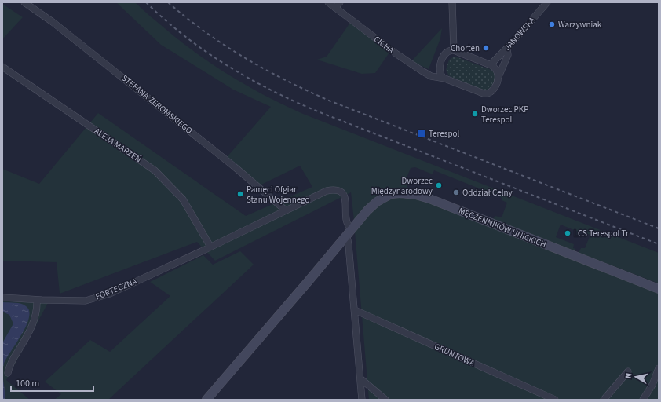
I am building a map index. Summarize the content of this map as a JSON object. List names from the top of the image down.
{
  "streets": {
    "main road": ["MĘCZENNIKÓW UNICKICH"],
    "street": [
      "JANOWSKA",
      "CICHA",
      "STEFANA ŻEROMSKIEGO",
      "ALEJA MARZEŃ",
      "FORTECZNA",
      "GRUNTOWA"
    ]
  },
  "crossings": [
    ["JANOWSKA", "CICHA"],
    ["STEFANA ŻEROMSKIEGO", "FORTECZNA"],
    ["ALEJA MARZEŃ", "FORTECZNA"],
    ["MĘCZENNIKÓW UNICKICH", "FORTECZNA"]
  ],
  "places": {
    "other": [
      "Warzywniak",
      "Chorten",
      "Dworzec PKP Terespol",
      "Dworzec Międzynarodowy",
      "Oddział Celny",
      "Pamęci Ofgiar Stanu Wojennego",
      "LCS Terespol Tr"
    ],
    "transit": ["Terespol"]
  },
  "scale_bar": "100 m",
  "north": "left"
}
